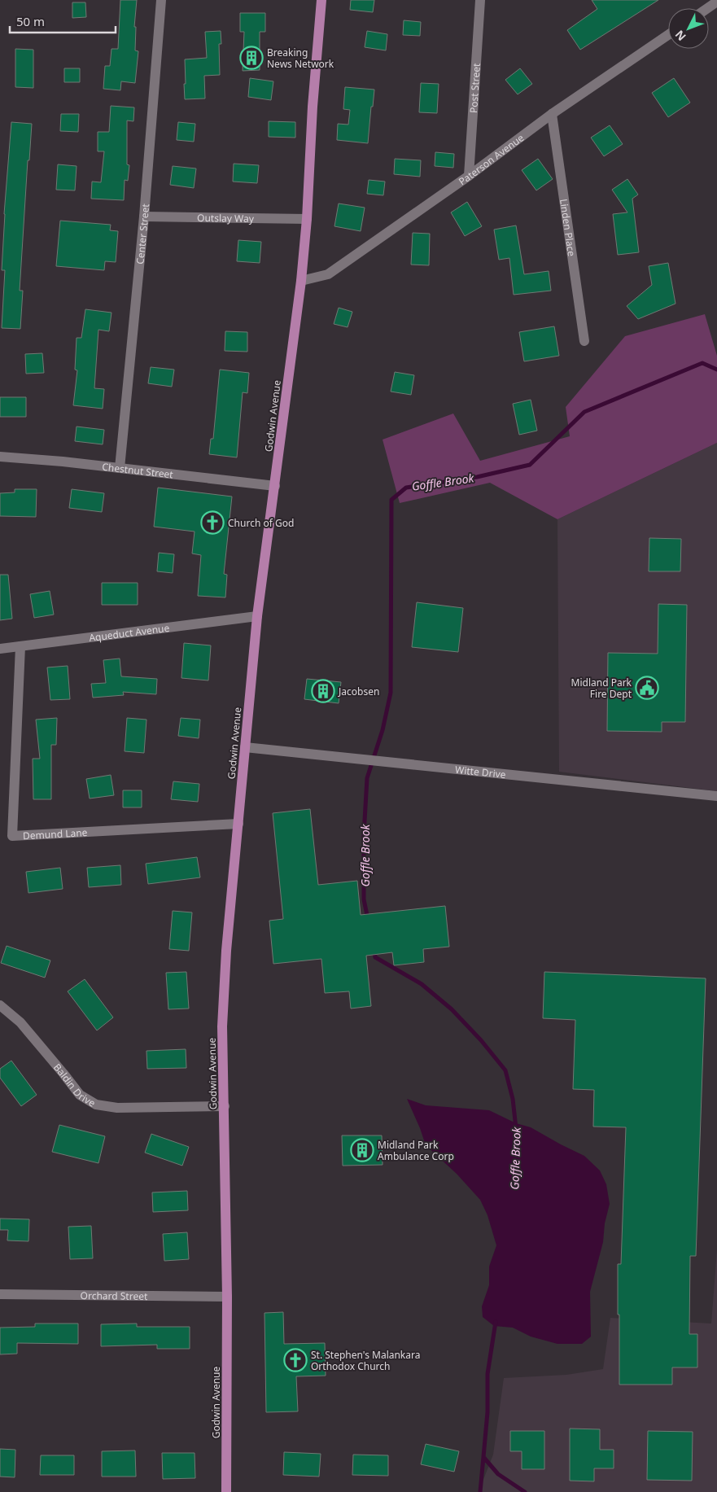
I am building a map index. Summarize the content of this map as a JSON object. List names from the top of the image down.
{
  "streets": {
    "main road": ["Godwin Avenue"],
    "street": [
      "Post Street",
      "Paterson Avenue",
      "Outslay Way",
      "Linden Place",
      "Center Street",
      "Chestnut Street",
      "Aqueduct Avenue",
      "Witte Drive",
      "Demund Lane",
      "Baldin Drive",
      "Orchard Street"
    ]
  },
  "crossings": [
    ["Post Street", "Paterson Avenue"],
    ["Paterson Avenue", "Linden Place"],
    ["Paterson Avenue", "Godwin Avenue"],
    ["Outslay Way", "Center Street"],
    ["Outslay Way", "Godwin Avenue"],
    ["Center Street", "Chestnut Street"],
    ["Godwin Avenue", "Chestnut Street"],
    ["Godwin Avenue", "Aqueduct Avenue"],
    ["Godwin Avenue", "Witte Drive"],
    ["Godwin Avenue", "Demund Lane"],
    ["Godwin Avenue", "Baldin Drive"],
    ["Godwin Avenue", "Orchard Street"],
    ["Aqueduct Avenue", "Demund Lane"]
  ],
  "water": ["Goffle Brook"],
  "places": {
    "building": ["Breaking News Network", "Jacobsen", "Midland Park Ambulance Corp"],
    "church": ["Church of God", "St. Stephen's Malankara Orthodox Church"],
    "public building": ["Midland Park Fire Dept"]
  },
  "scale_bar": "50 m",
  "north": "bottom left"
}
